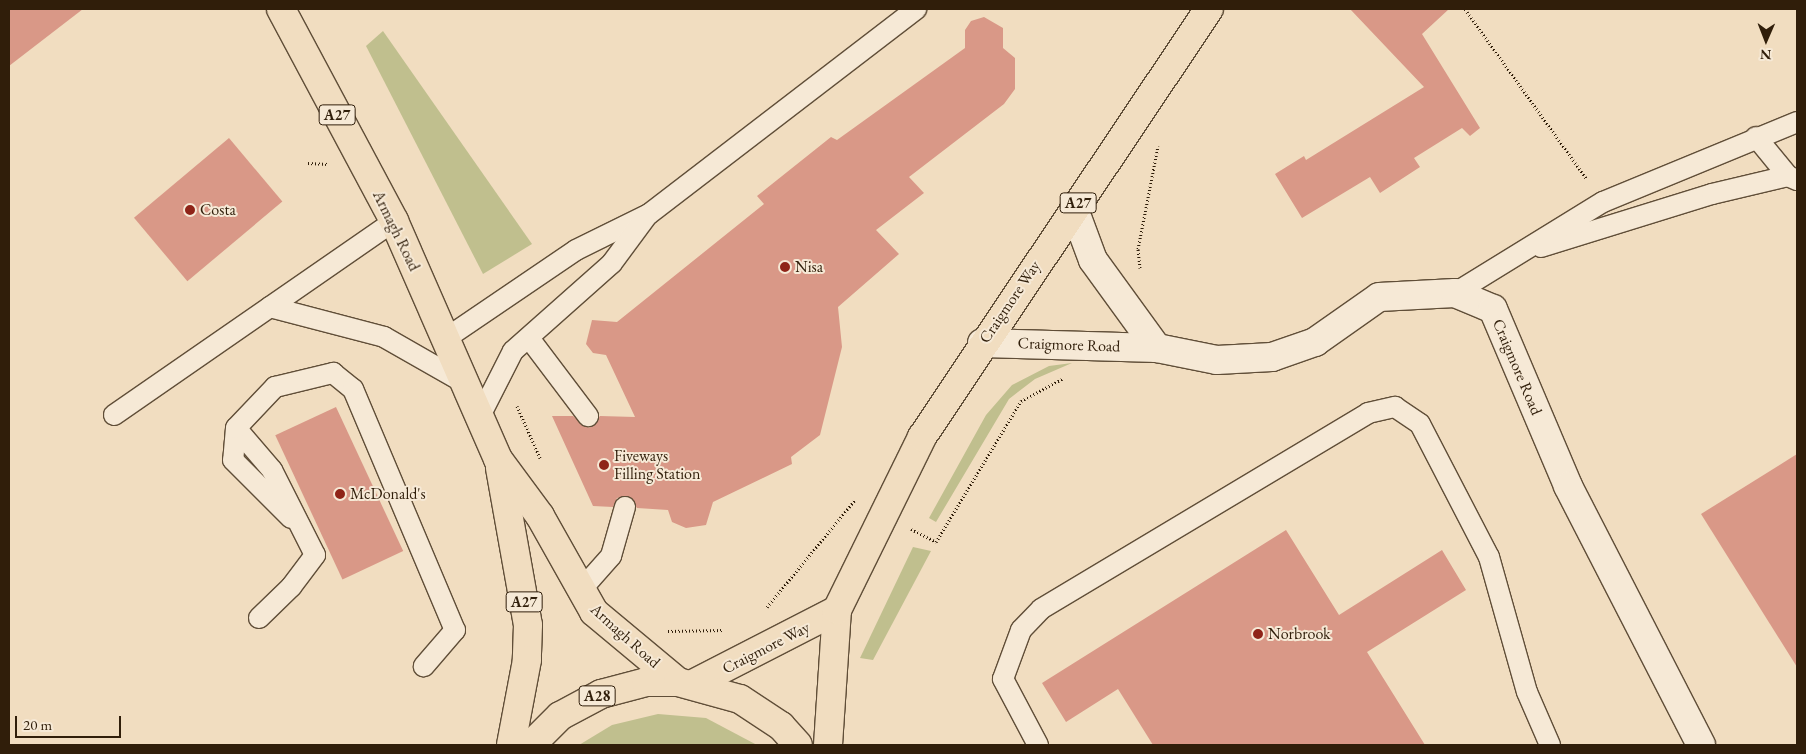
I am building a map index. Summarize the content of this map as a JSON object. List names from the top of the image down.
{
  "streets": {
    "main road": [
      "A27",
      "Armagh Road",
      "Craigmore Way",
      "A28"
    ],
    "street": ["Craigmore Road"]
  },
  "crossings": [
    ["Armagh Road", "Craigmore Way"],
    ["Armagh Road", "A28"],
    ["Craigmore Way", "Craigmore Road"],
    ["Craigmore Way", "A28"]
  ],
  "places": [
    "Costa",
    "Nisa",
    "Fiveways Filling Station",
    "McDonald's",
    "Norbrook"
  ],
  "scale_bar": "20 m",
  "north": "bottom"
}
